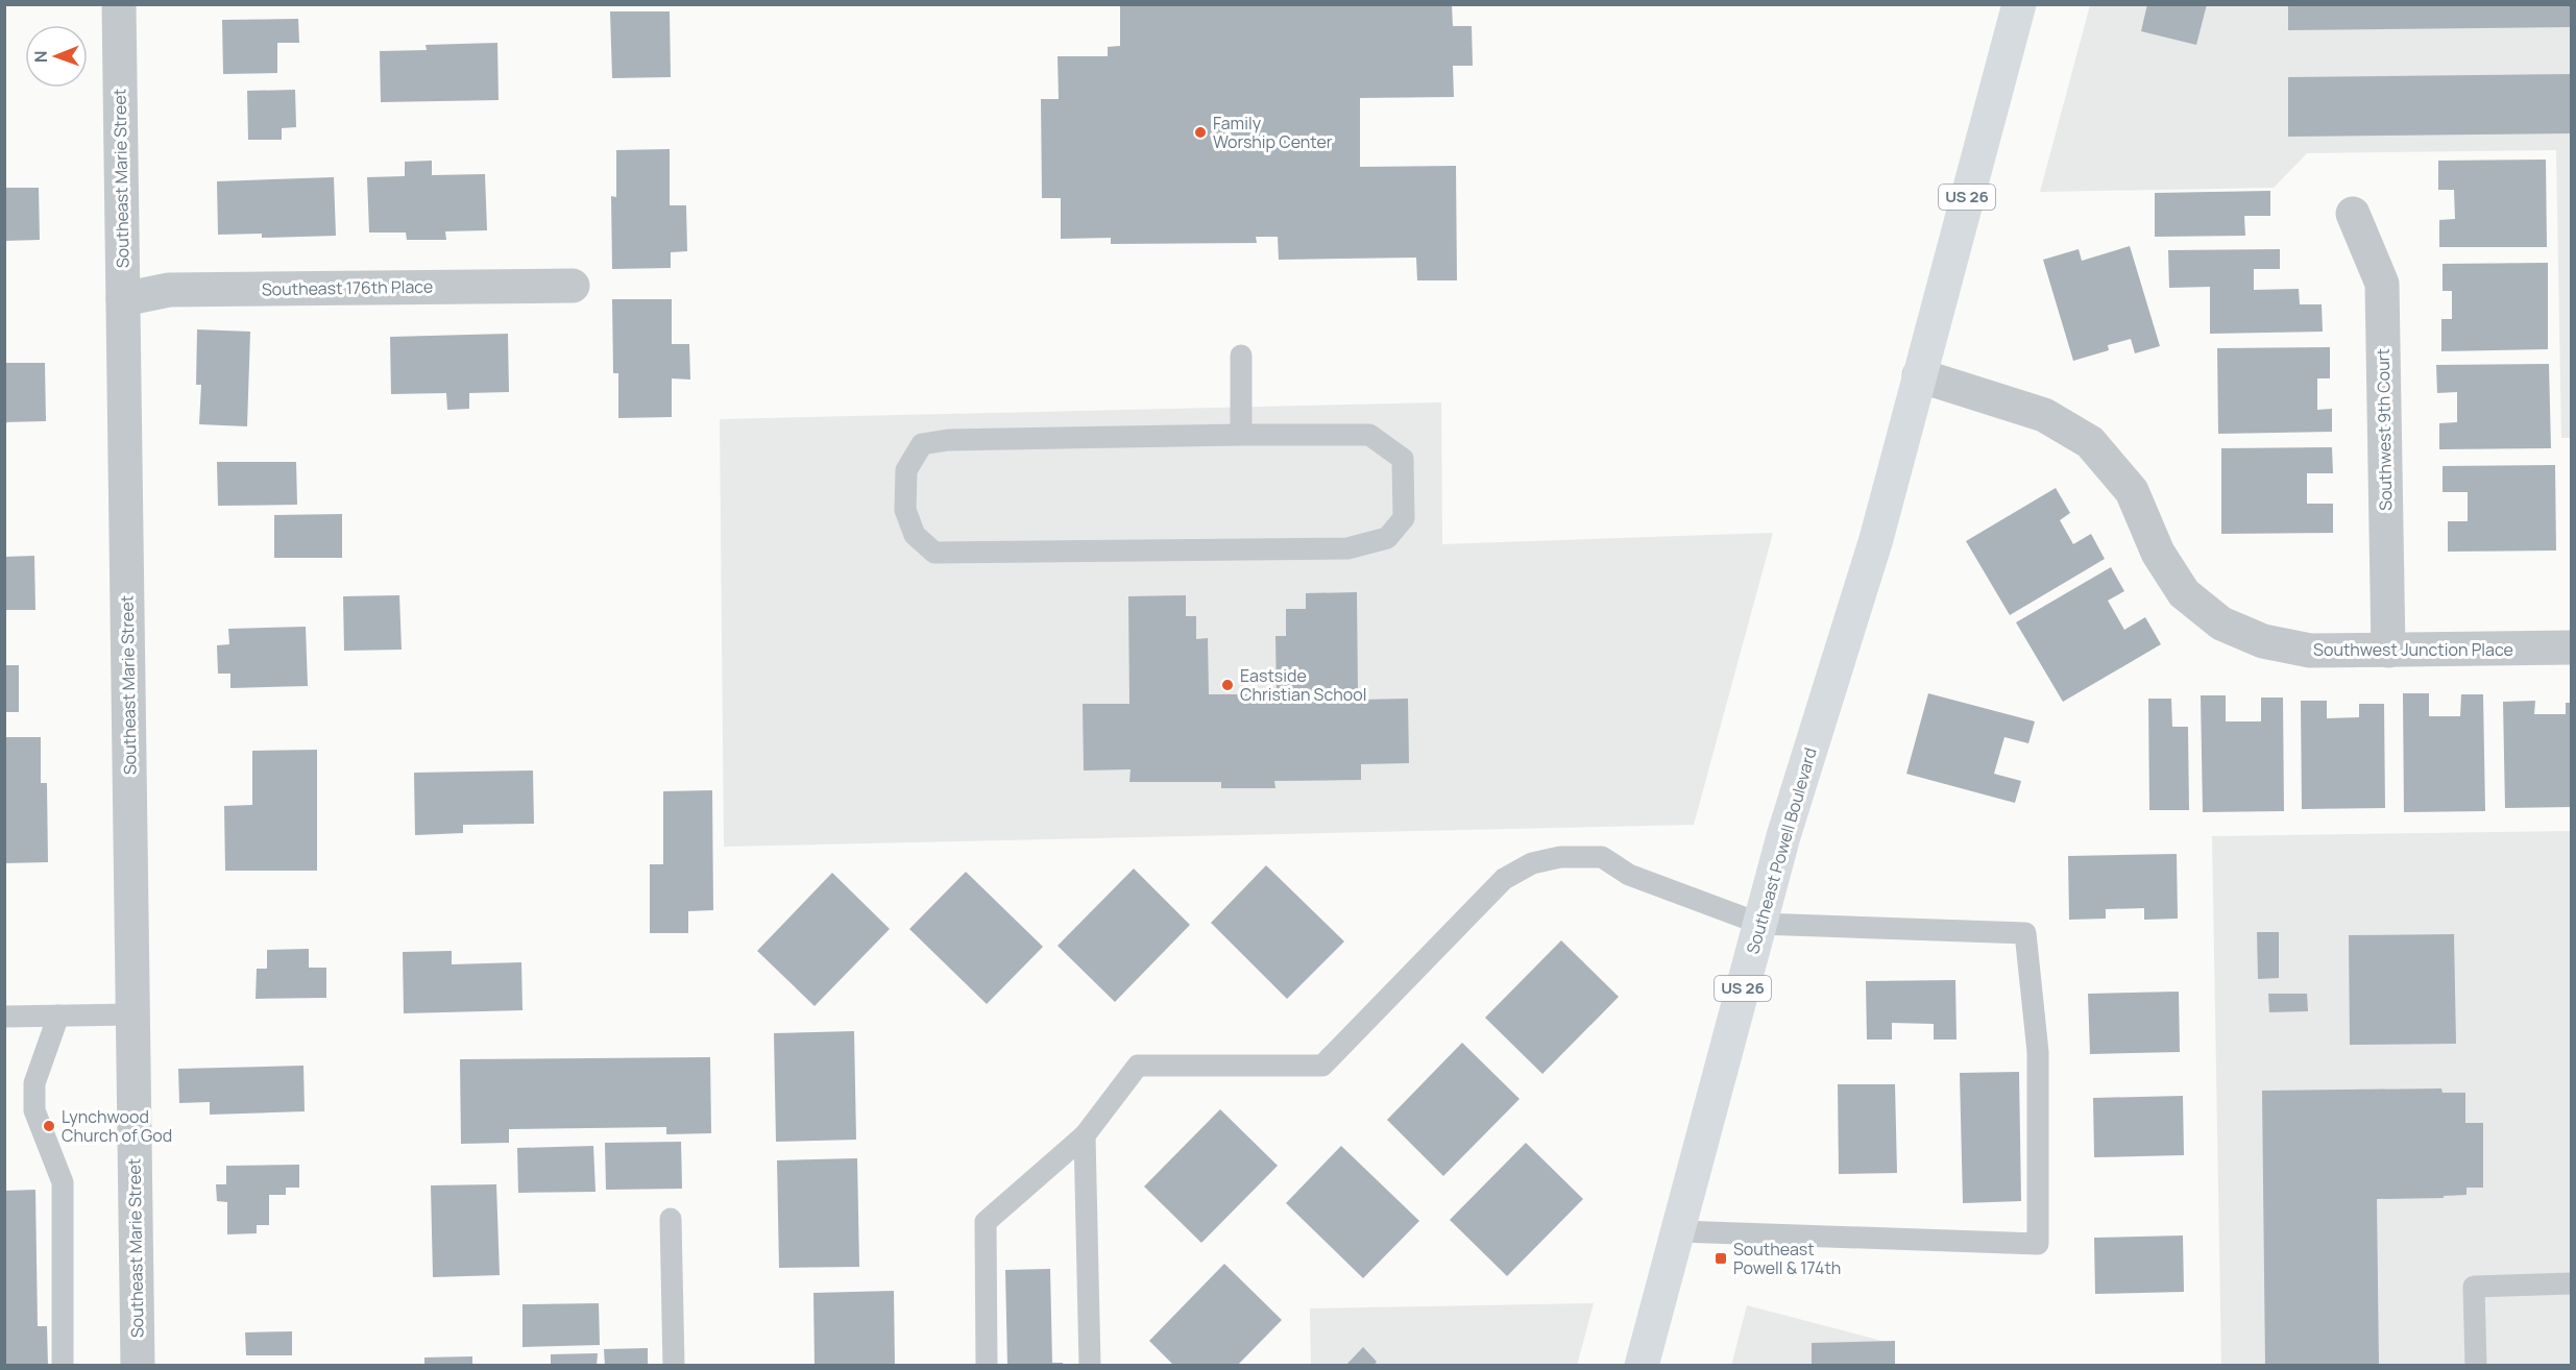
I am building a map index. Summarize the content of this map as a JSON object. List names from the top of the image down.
{
  "streets": {
    "main road": ["US 26", "Southeast Powell Boulevard"],
    "street": [
      "Southeast Marie Street",
      "Southeast 176th Place",
      "Southwest 9th Court",
      "Southwest Junction Place"
    ]
  },
  "crossings": [
    ["Southeast Marie Street", "Southeast 176th Place"],
    ["US 26", "Southwest Junction Place"],
    ["US 26", "Southeast Powell Boulevard"],
    ["Southwest 9th Court", "Southwest Junction Place"],
    ["Southwest Junction Place", "Southeast Powell Boulevard"]
  ],
  "places": {
    "other": ["Family Worship Center", "Eastside Christian School", "Lynchwood Church of God"],
    "transit": ["Southeast Powell & 174th"]
  },
  "north": "left"
}
